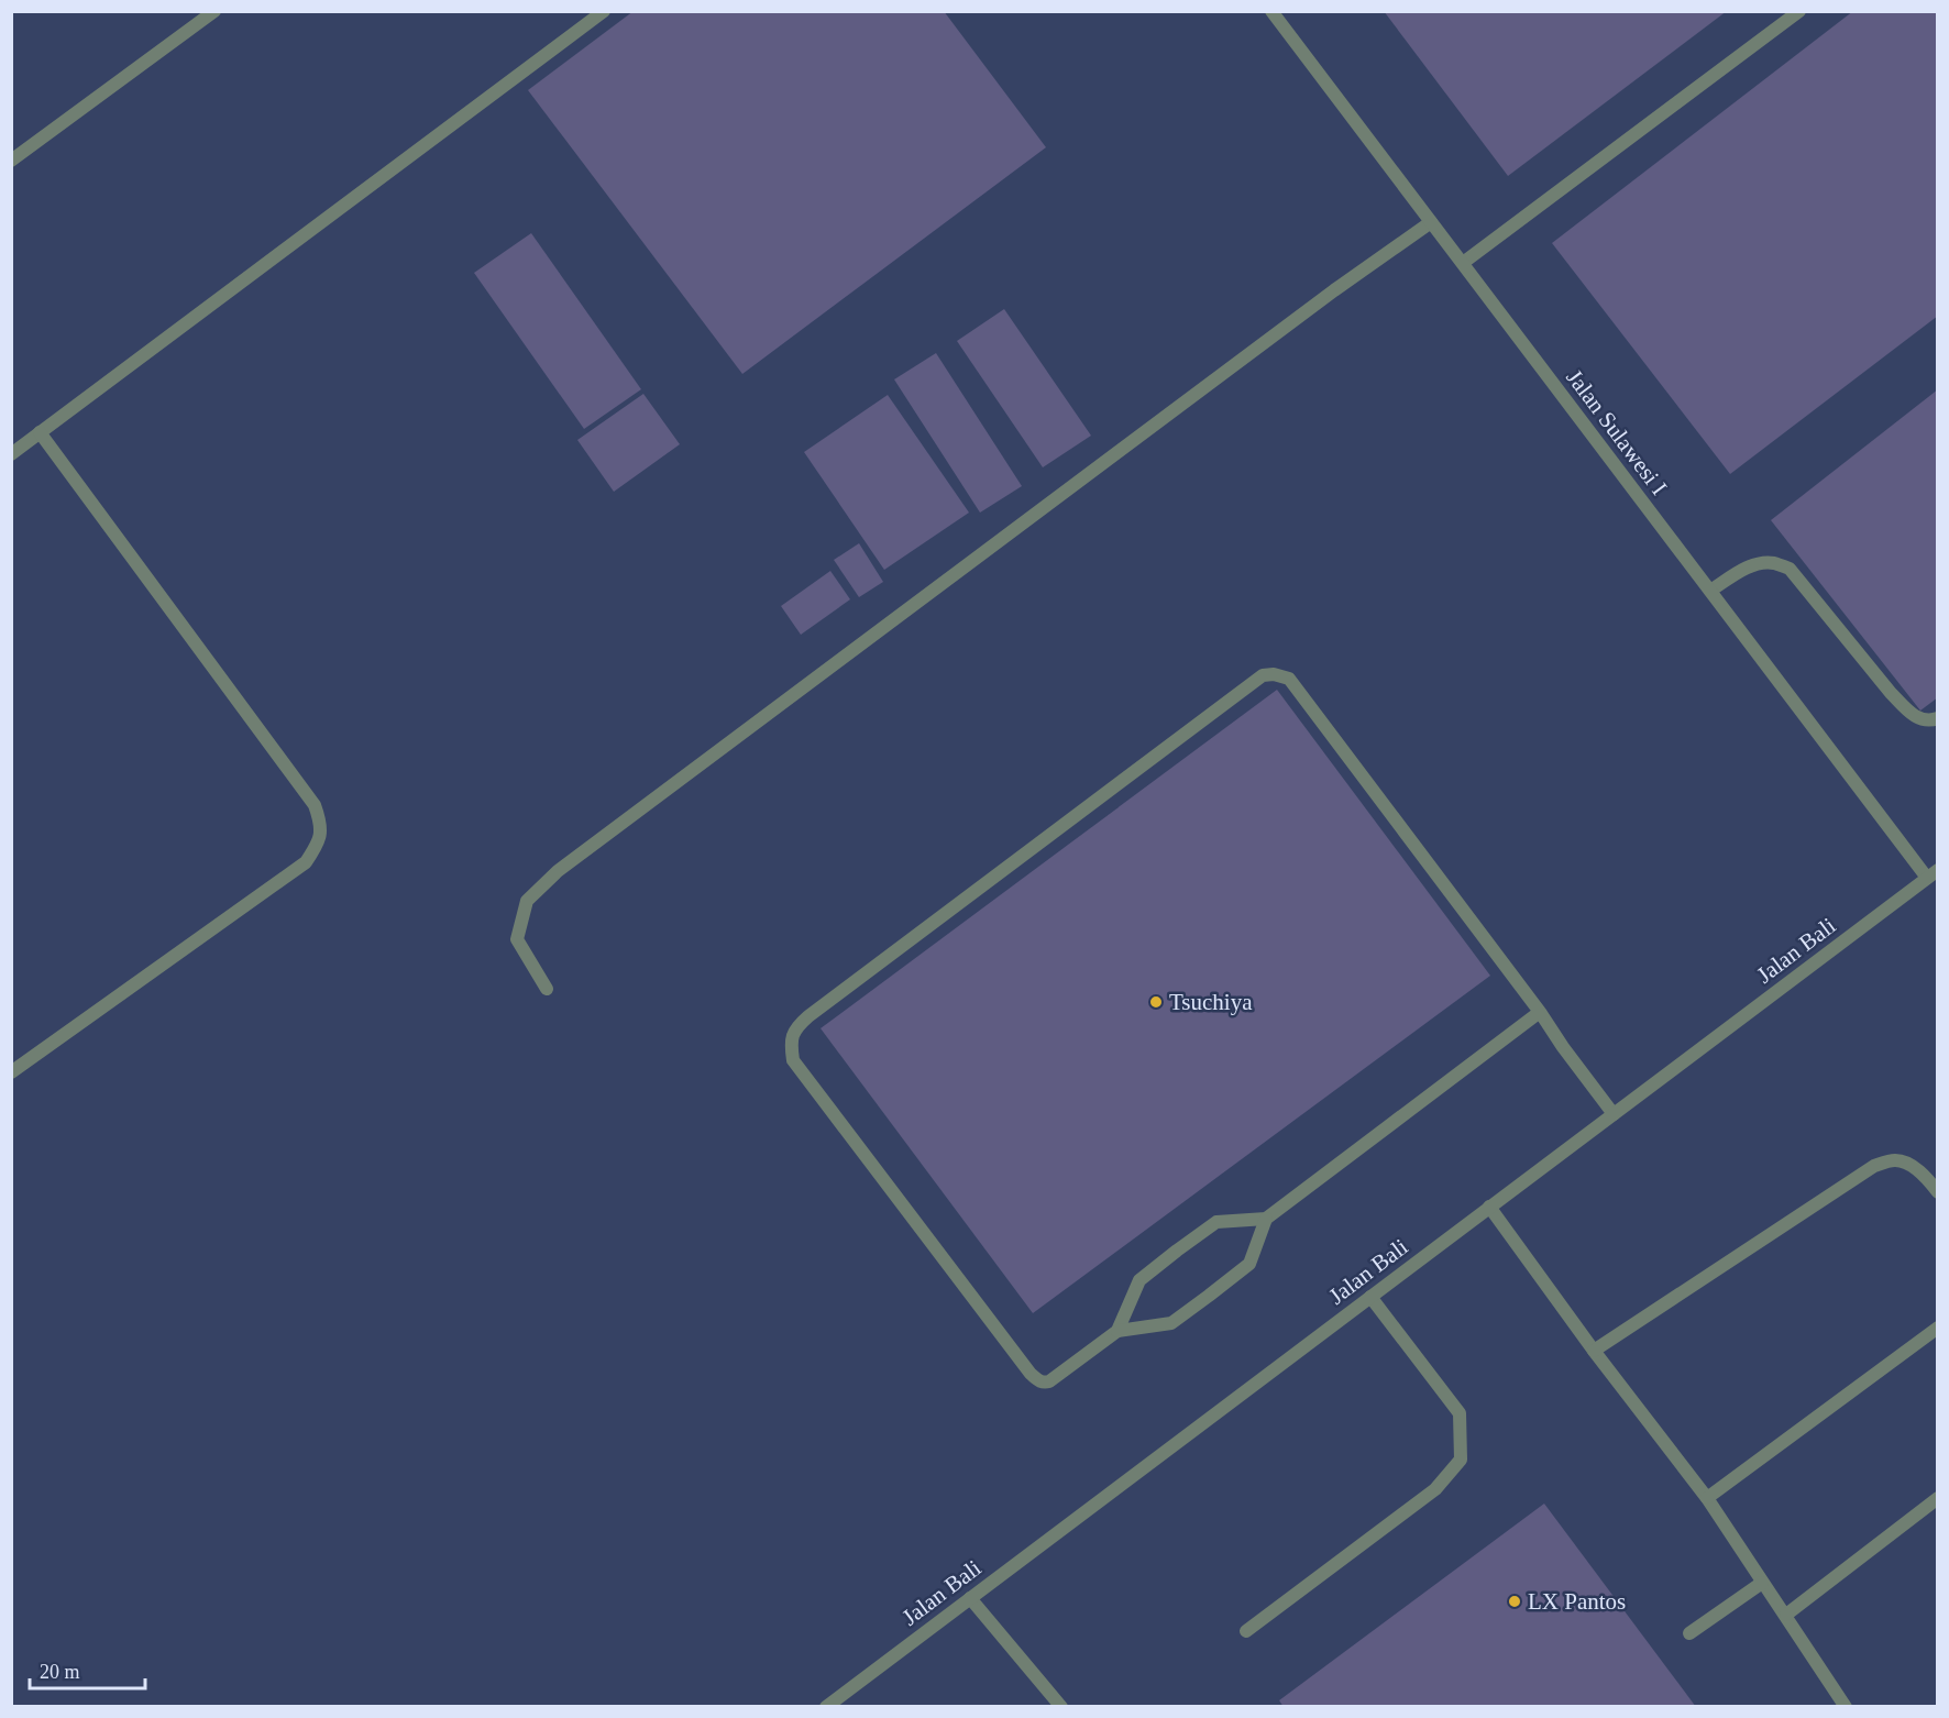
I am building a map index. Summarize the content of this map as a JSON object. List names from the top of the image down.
{
  "streets": {
    "street": ["Jalan Sulawesi I", "Jalan Bali"]
  },
  "crossings": [
    ["Jalan Sulawesi I", "Jalan Bali"]
  ],
  "places": ["Tsuchiya", "LX Pantos"],
  "scale_bar": "20 m"
}
